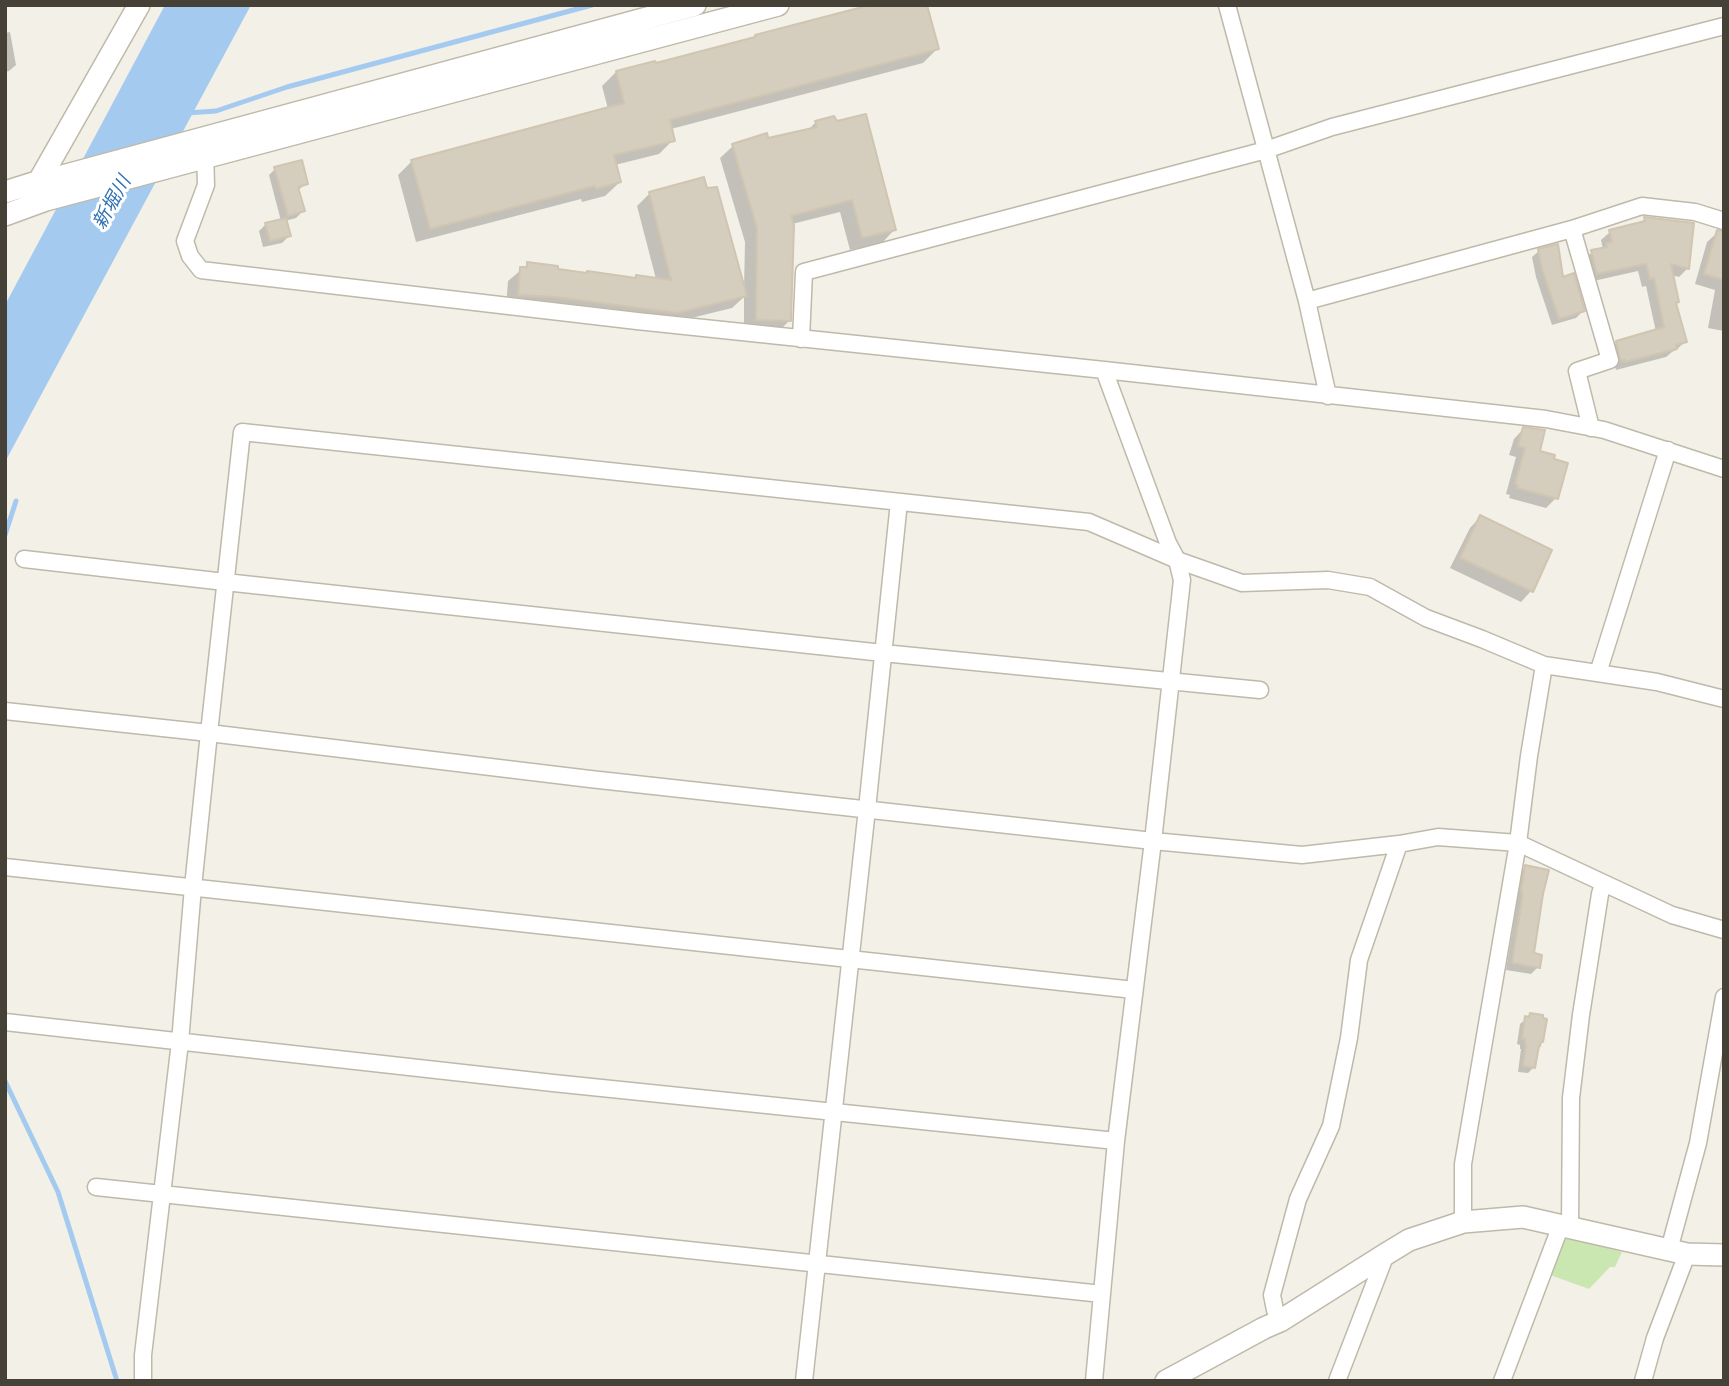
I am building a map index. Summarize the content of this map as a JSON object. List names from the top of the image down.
{
  "water": ["新堀川"]
}
